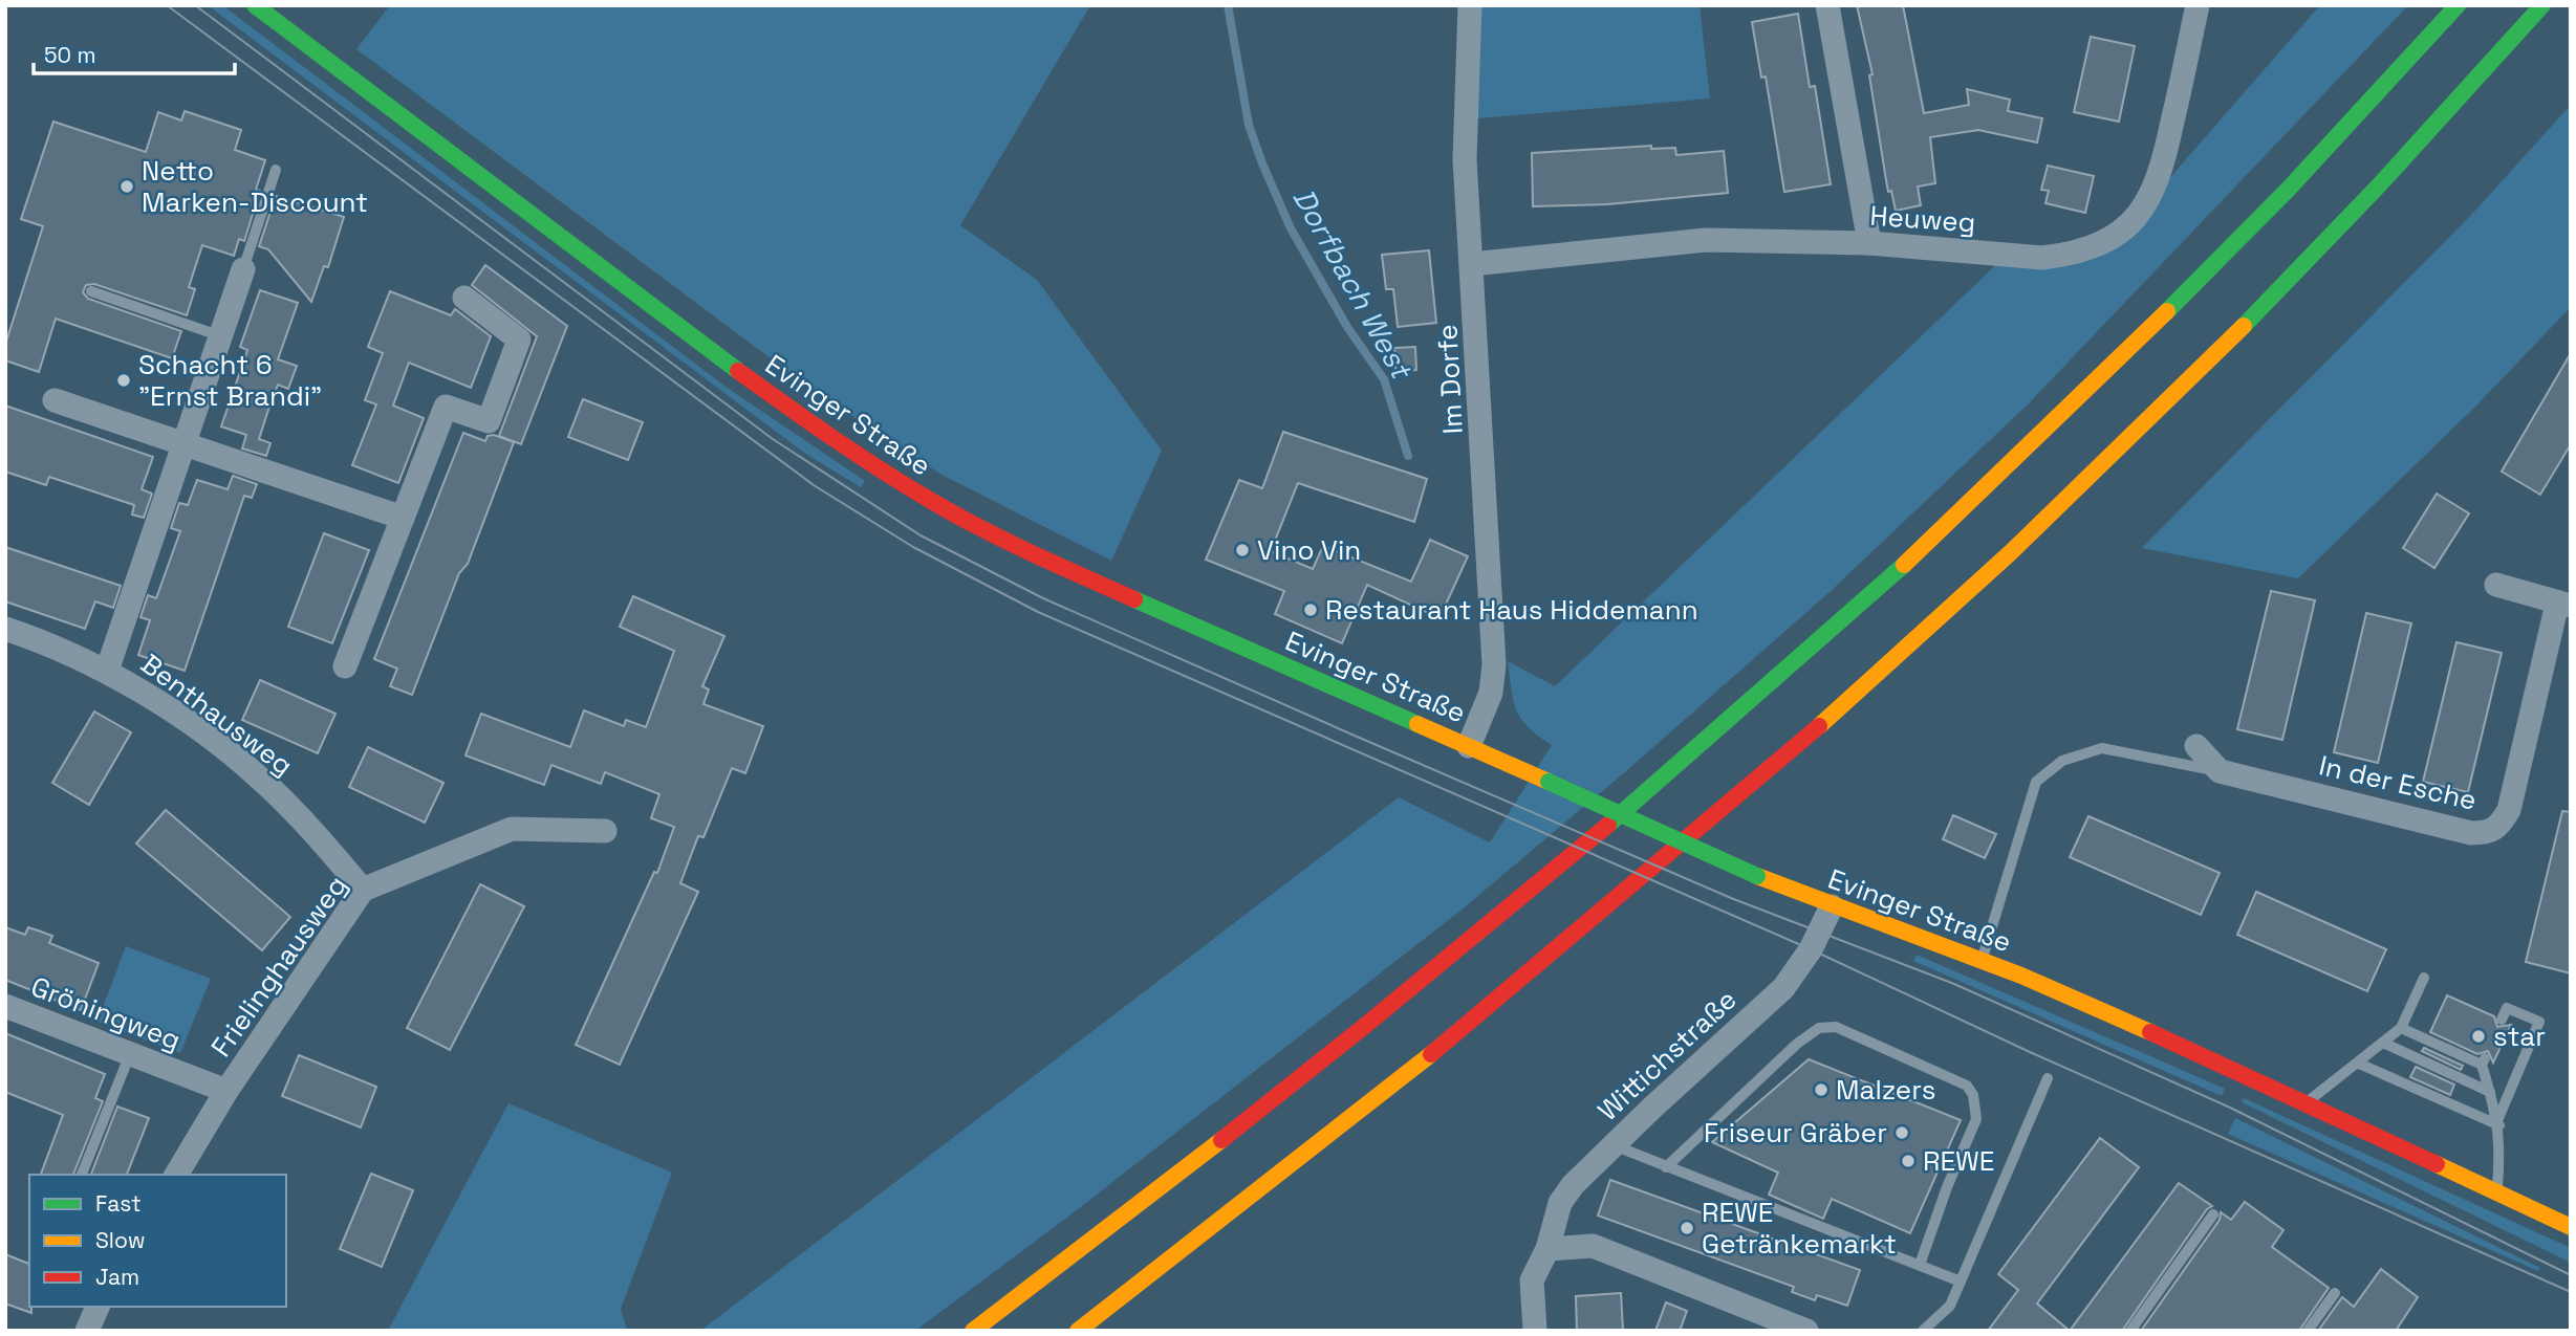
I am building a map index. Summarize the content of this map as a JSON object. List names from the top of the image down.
{
  "streets": {
    "main road": ["Evinger Straße"],
    "street": [
      "Heuweg",
      "Im Dorfe",
      "Benthausweg",
      "In der Esche",
      "Frielinghausweg",
      "Gröningweg",
      "Wittichstraße"
    ]
  },
  "crossings": [
    ["Heuweg", "Im Dorfe"],
    ["Im Dorfe", "Evinger Straße"],
    ["Evinger Straße", "Wittichstraße"],
    ["Benthausweg", "Frielinghausweg"],
    ["Frielinghausweg", "Gröningweg"]
  ],
  "water": ["Dorfbach West"],
  "places": [
    "Netto Marken-Discount",
    "Schacht 6 \"Ernst Brandi\"",
    "Vino Vin",
    "Restaurant Haus Hiddemann",
    "star",
    "Malzers",
    "Friseur Gräber",
    "REWE",
    "REWE Getränkemarkt"
  ],
  "legend": ["Fast", "Slow", "Jam"],
  "scale_bar": "50 m"
}
